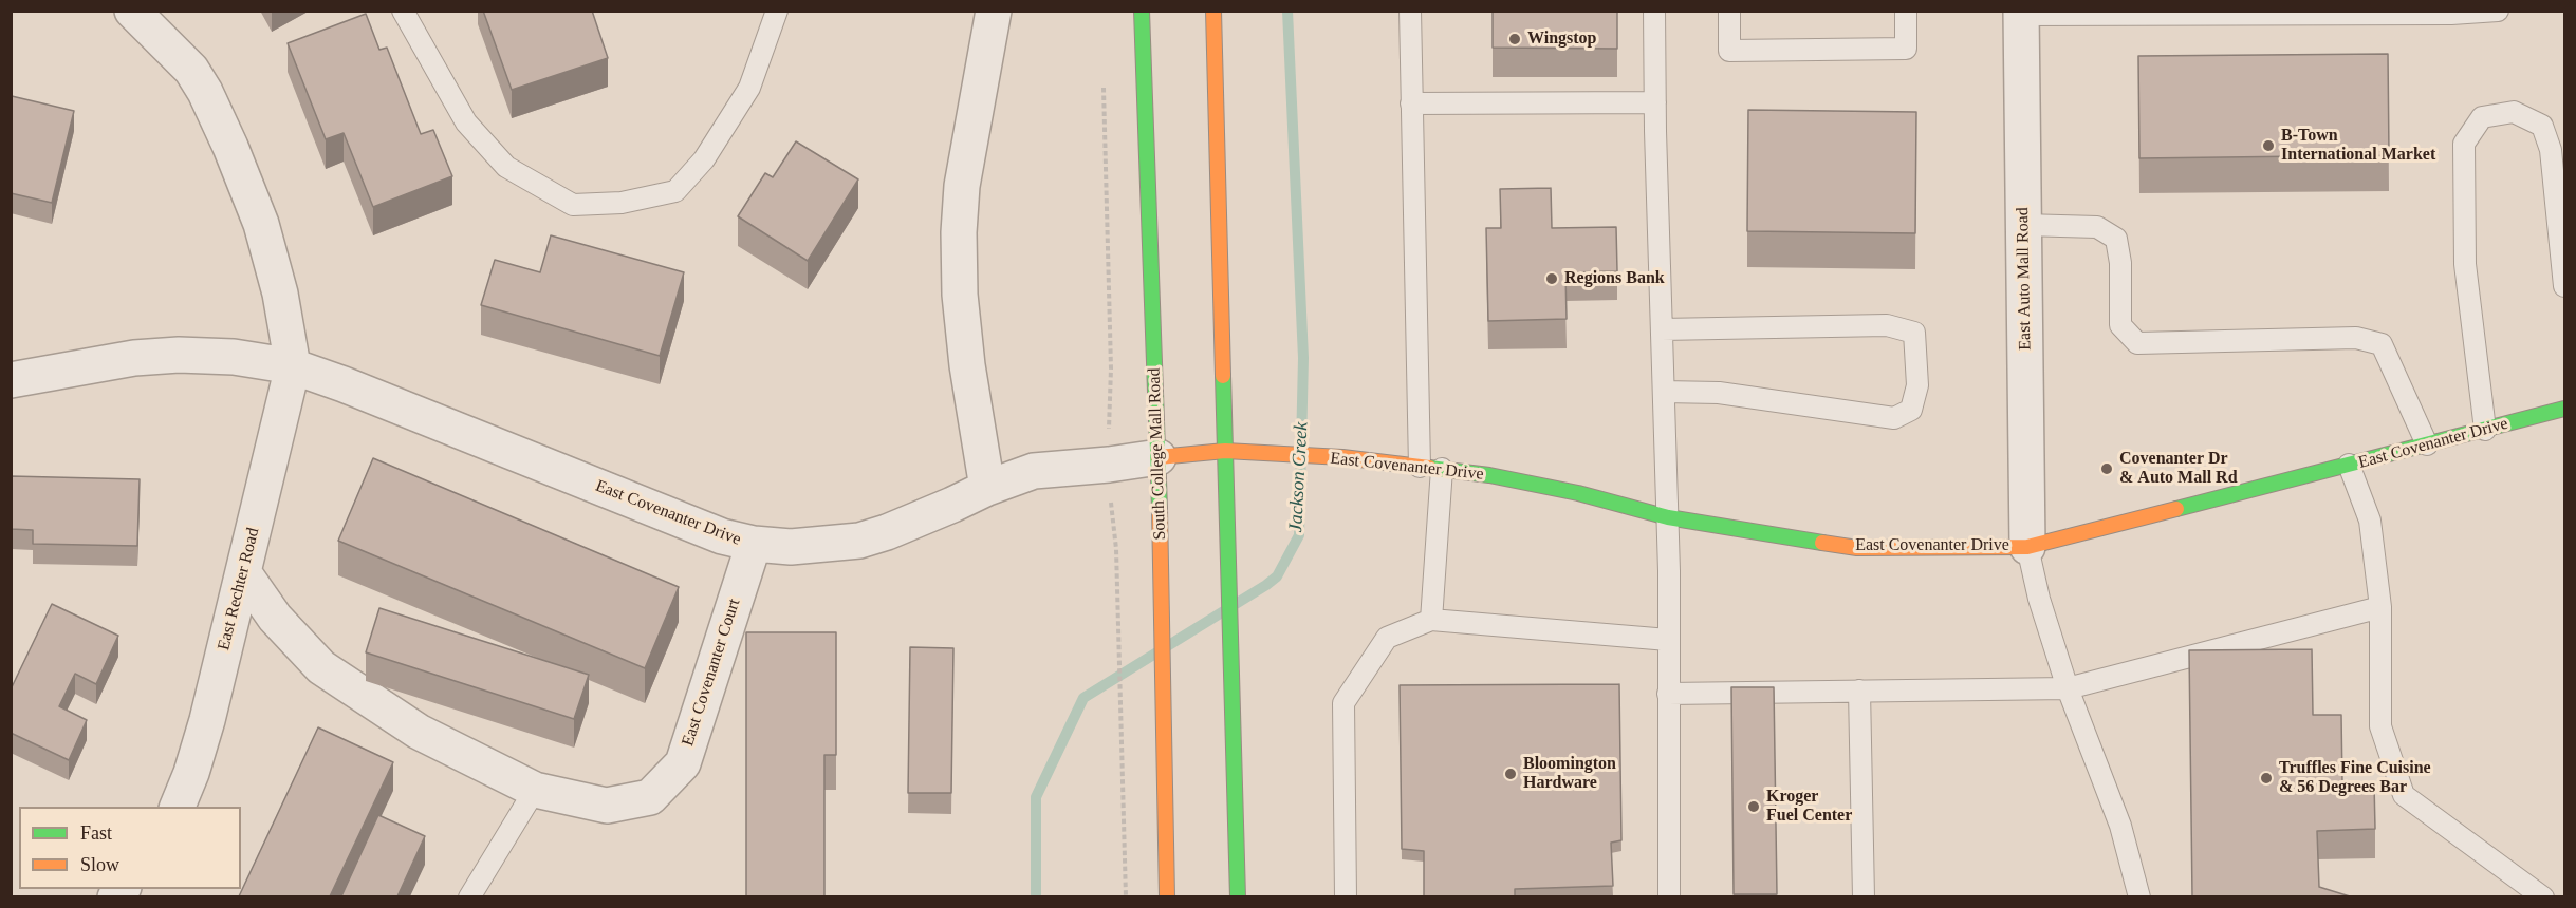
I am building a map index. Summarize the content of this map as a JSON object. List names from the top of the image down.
{
  "streets": {
    "main road": ["East Covenanter Drive", "South College Mall Road"],
    "street": ["East Auto Mall Road", "East Rechter Road", "East Covenanter Court"]
  },
  "crossings": [
    ["East Auto Mall Road", "East Covenanter Drive"],
    ["East Covenanter Drive", "South College Mall Road"],
    ["East Covenanter Drive", "East Rechter Road"],
    ["East Covenanter Drive", "East Covenanter Court"],
    ["East Rechter Road", "East Covenanter Court"]
  ],
  "water": ["Jackson Creek"],
  "places": [
    "Wingstop",
    "B-Town International Market",
    "Regions Bank",
    "Covenanter Dr & Auto Mall Rd",
    "Bloomington Hardware",
    "Truffles Fine Cuisine & 56 Degrees Bar",
    "Kroger Fuel Center"
  ],
  "legend": ["Fast", "Slow"]
}
